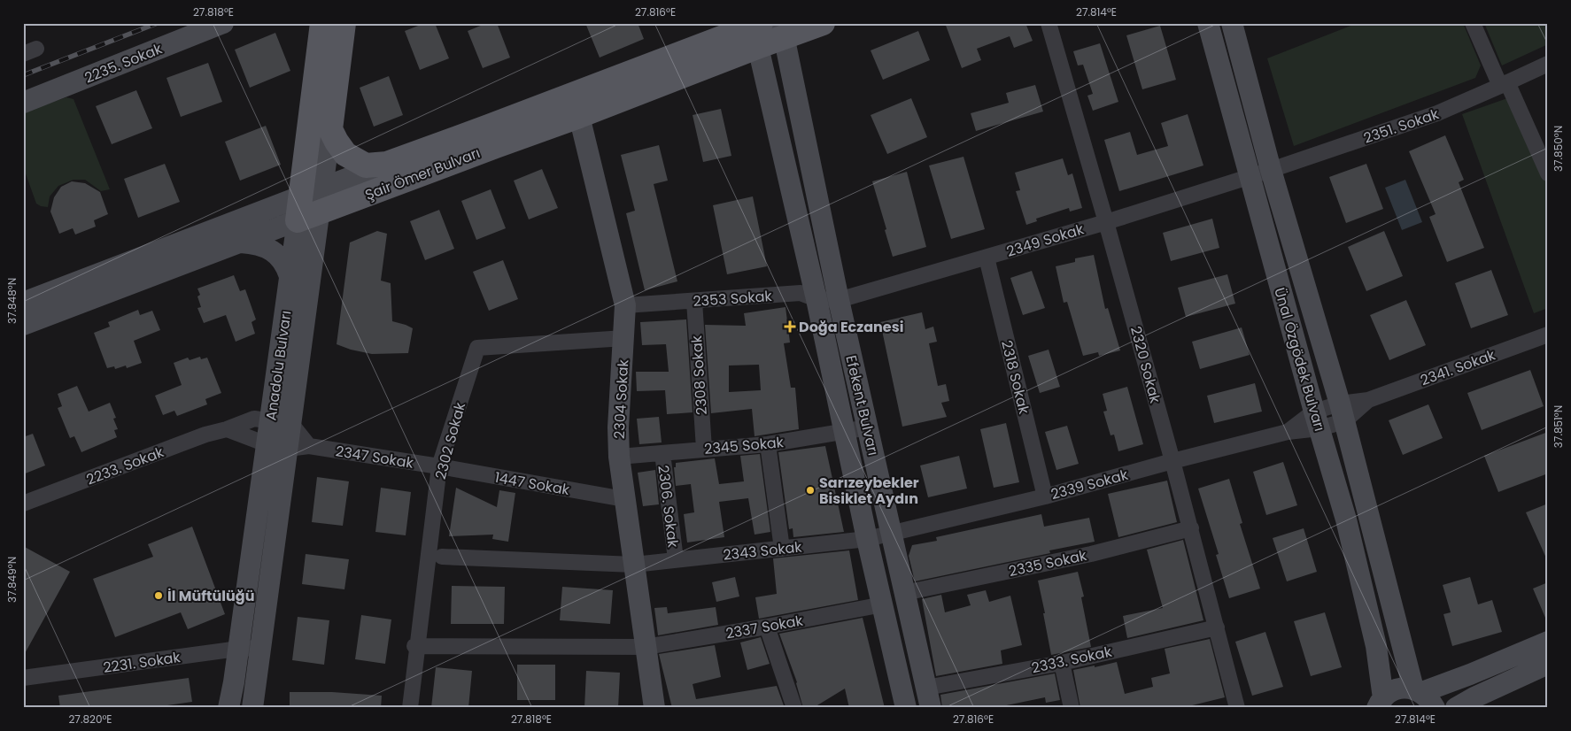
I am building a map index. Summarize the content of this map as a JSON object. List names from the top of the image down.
{
  "streets": {
    "main road": [
      "2235. Sokak",
      "Şair Ömer Bulvarı",
      "Ünal Özgödek Bulvarı",
      "Anadolu Bulvarı",
      "2304 Sokak",
      "Efekent Bulvarı"
    ],
    "street": [
      "2351. Sokak",
      "2349 Sokak",
      "2353 Sokak",
      "2320 Sokak",
      "2341. Sokak",
      "2308 Sokak",
      "2318 Sokak",
      "2302 Sokak",
      "2345 Sokak",
      "2347 Sokak",
      "2233. Sokak",
      "1447 Sokak",
      "2339 Sokak",
      "2306. Sokak",
      "2343 Sokak",
      "2335 Sokak",
      "2337 Sokak",
      "2333. Sokak",
      "2231. Sokak"
    ]
  },
  "crossings": [
    ["2351. Sokak", "2349 Sokak"],
    ["2351. Sokak", "Ünal Özgödek Bulvarı"],
    ["Şair Ömer Bulvarı", "Anadolu Bulvarı"],
    ["Şair Ömer Bulvarı", "2304 Sokak"],
    ["Şair Ömer Bulvarı", "Efekent Bulvarı"],
    ["2349 Sokak", "2353 Sokak"],
    ["2349 Sokak", "Ünal Özgödek Bulvarı"],
    ["2349 Sokak", "2320 Sokak"],
    ["2349 Sokak", "2318 Sokak"],
    ["2349 Sokak", "Efekent Bulvarı"],
    ["2353 Sokak", "2308 Sokak"],
    ["2353 Sokak", "2304 Sokak"],
    ["2353 Sokak", "Efekent Bulvarı"],
    ["Ünal Özgödek Bulvarı", "2341. Sokak"],
    ["Ünal Özgödek Bulvarı", "2339 Sokak"],
    ["2320 Sokak", "2339 Sokak"],
    ["2320 Sokak", "2335 Sokak"],
    ["2320 Sokak", "2333. Sokak"],
    ["Anadolu Bulvarı", "2347 Sokak"],
    ["Anadolu Bulvarı", "2233. Sokak"],
    ["Anadolu Bulvarı", "2231. Sokak"],
    ["2308 Sokak", "2345 Sokak"],
    ["2318 Sokak", "2339 Sokak"],
    ["2304 Sokak", "2302 Sokak"],
    ["2304 Sokak", "2345 Sokak"],
    ["2304 Sokak", "1447 Sokak"],
    ["2304 Sokak", "2343 Sokak"],
    ["2304 Sokak", "2337 Sokak"],
    ["Efekent Bulvarı", "2345 Sokak"],
    ["Efekent Bulvarı", "2339 Sokak"],
    ["Efekent Bulvarı", "2343 Sokak"],
    ["Efekent Bulvarı", "2335 Sokak"],
    ["Efekent Bulvarı", "2337 Sokak"],
    ["Efekent Bulvarı", "2333. Sokak"],
    ["2302 Sokak", "2347 Sokak"],
    ["2302 Sokak", "1447 Sokak"],
    ["2302 Sokak", "2337 Sokak"],
    ["2345 Sokak", "2306. Sokak"],
    ["2347 Sokak", "1447 Sokak"],
    ["2339 Sokak", "2343 Sokak"],
    ["2306. Sokak", "2343 Sokak"]
  ],
  "places": {
    "health": ["Doğa Eczanesi"],
    "other": ["Sarızeybekler Bisiklet Aydın", "İl Müftülüğü"]
  },
  "coordinates": [
    "27.818°E",
    "27.816°E",
    "27.814°E",
    "37.850°N",
    "37.848°N",
    "37.851°N",
    "37.849°N",
    "27.820°E"
  ]
}
